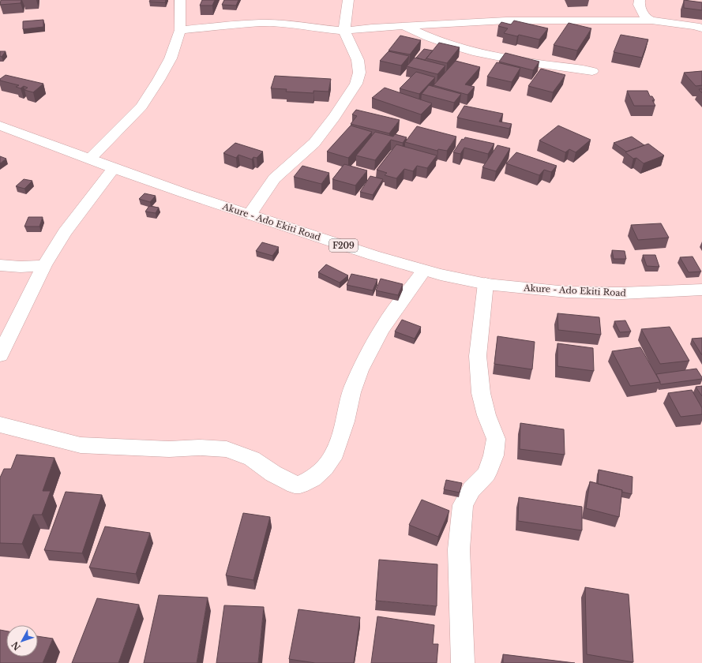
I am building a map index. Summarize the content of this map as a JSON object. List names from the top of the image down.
{
  "streets": {
    "street": ["Akure - Ado Ekiti Road", "F209"]
  },
  "north": "bottom left"
}
